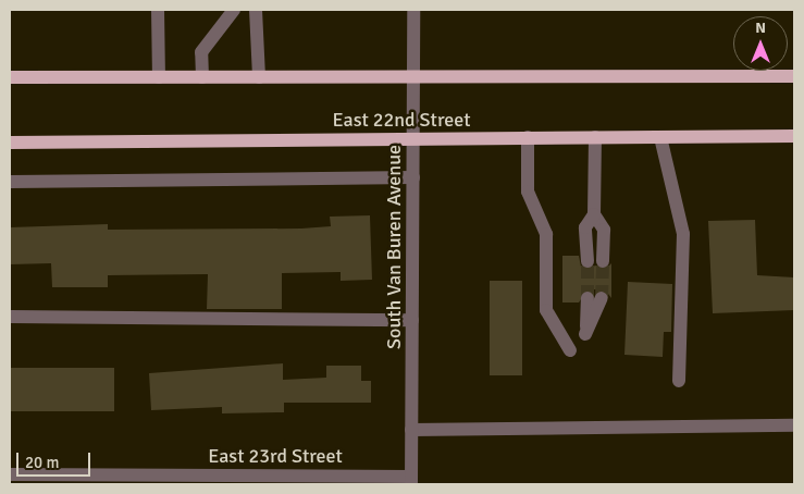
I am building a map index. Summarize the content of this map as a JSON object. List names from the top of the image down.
{
  "streets": {
    "main road": ["East 22nd Street"],
    "street": ["South Van Buren Avenue", "East 23rd Street"]
  },
  "crossings": [
    ["East 22nd Street", "South Van Buren Avenue"],
    ["South Van Buren Avenue", "East 23rd Street"]
  ],
  "scale_bar": "20 m",
  "north": "top"
}
